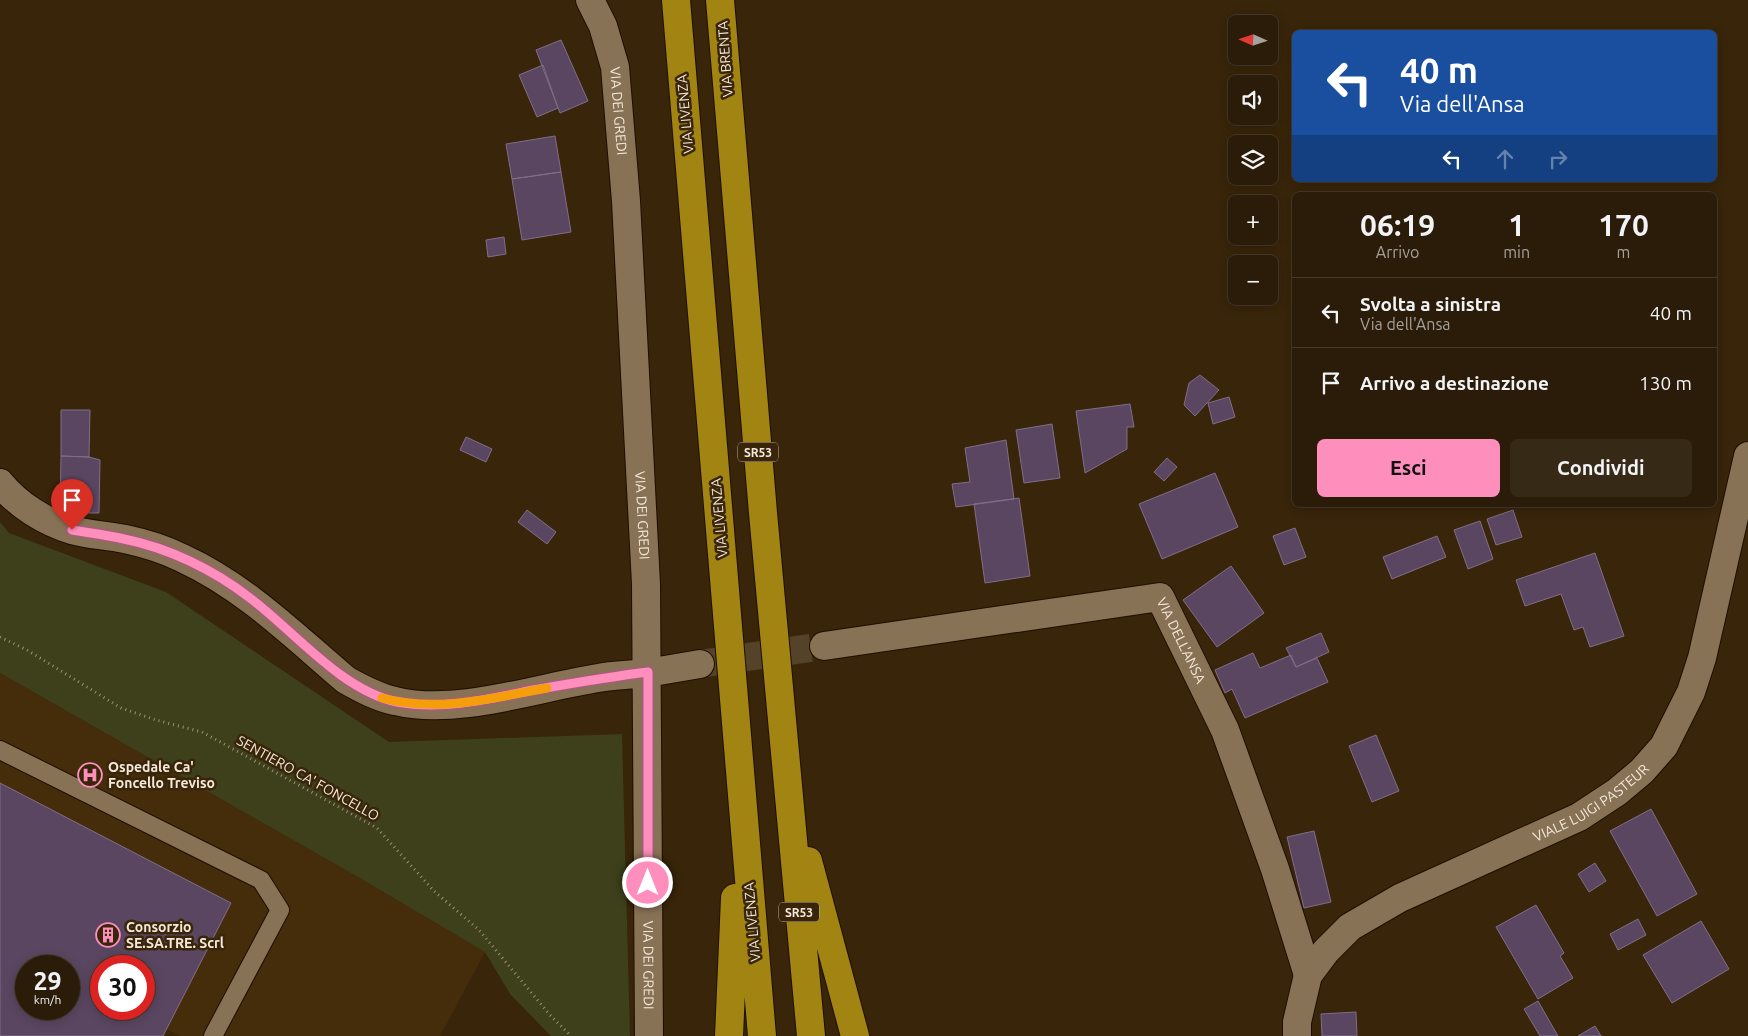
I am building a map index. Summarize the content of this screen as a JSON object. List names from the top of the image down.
{
  "streets": {
    "highway": ["VIA BRENTA", "VIA LIVENZA", "SR53"],
    "street": ["VIA DEI GREDI", "VIA DELL'ANSA", "VIALE LUIGI PASTEUR"],
    "path": ["SENTIERO CA' FONCELLO"]
  },
  "crossings": [
    ["VIA BRENTA", "SR53"],
    ["VIA DELL'ANSA", "VIALE LUIGI PASTEUR"]
  ],
  "places": {
    "hospital": ["Ospedale Ca' Foncello Treviso"],
    "building": ["Consorzio SE.SA.TRE. Scrl"]
  },
  "north": "left",
  "page": {
    "map_buttons": ["+", "−"],
    "turn": ["40 m", "Via dell'Ansa"],
    "eta": [
      "06:19",
      "Arrivo",
      "1",
      "min",
      "170",
      "m"
    ],
    "list": [
      {
        "name": "Svolta a sinistra",
        "note": "Via dell'Ansa",
        "value": "40 m"
      },
      {
        "name": "Arrivo a destinazione",
        "value": "130 m"
      }
    ],
    "buttons": ["Esci", "Condividi"],
    "speed": "29 km/h",
    "limit": "30"
  }
}
